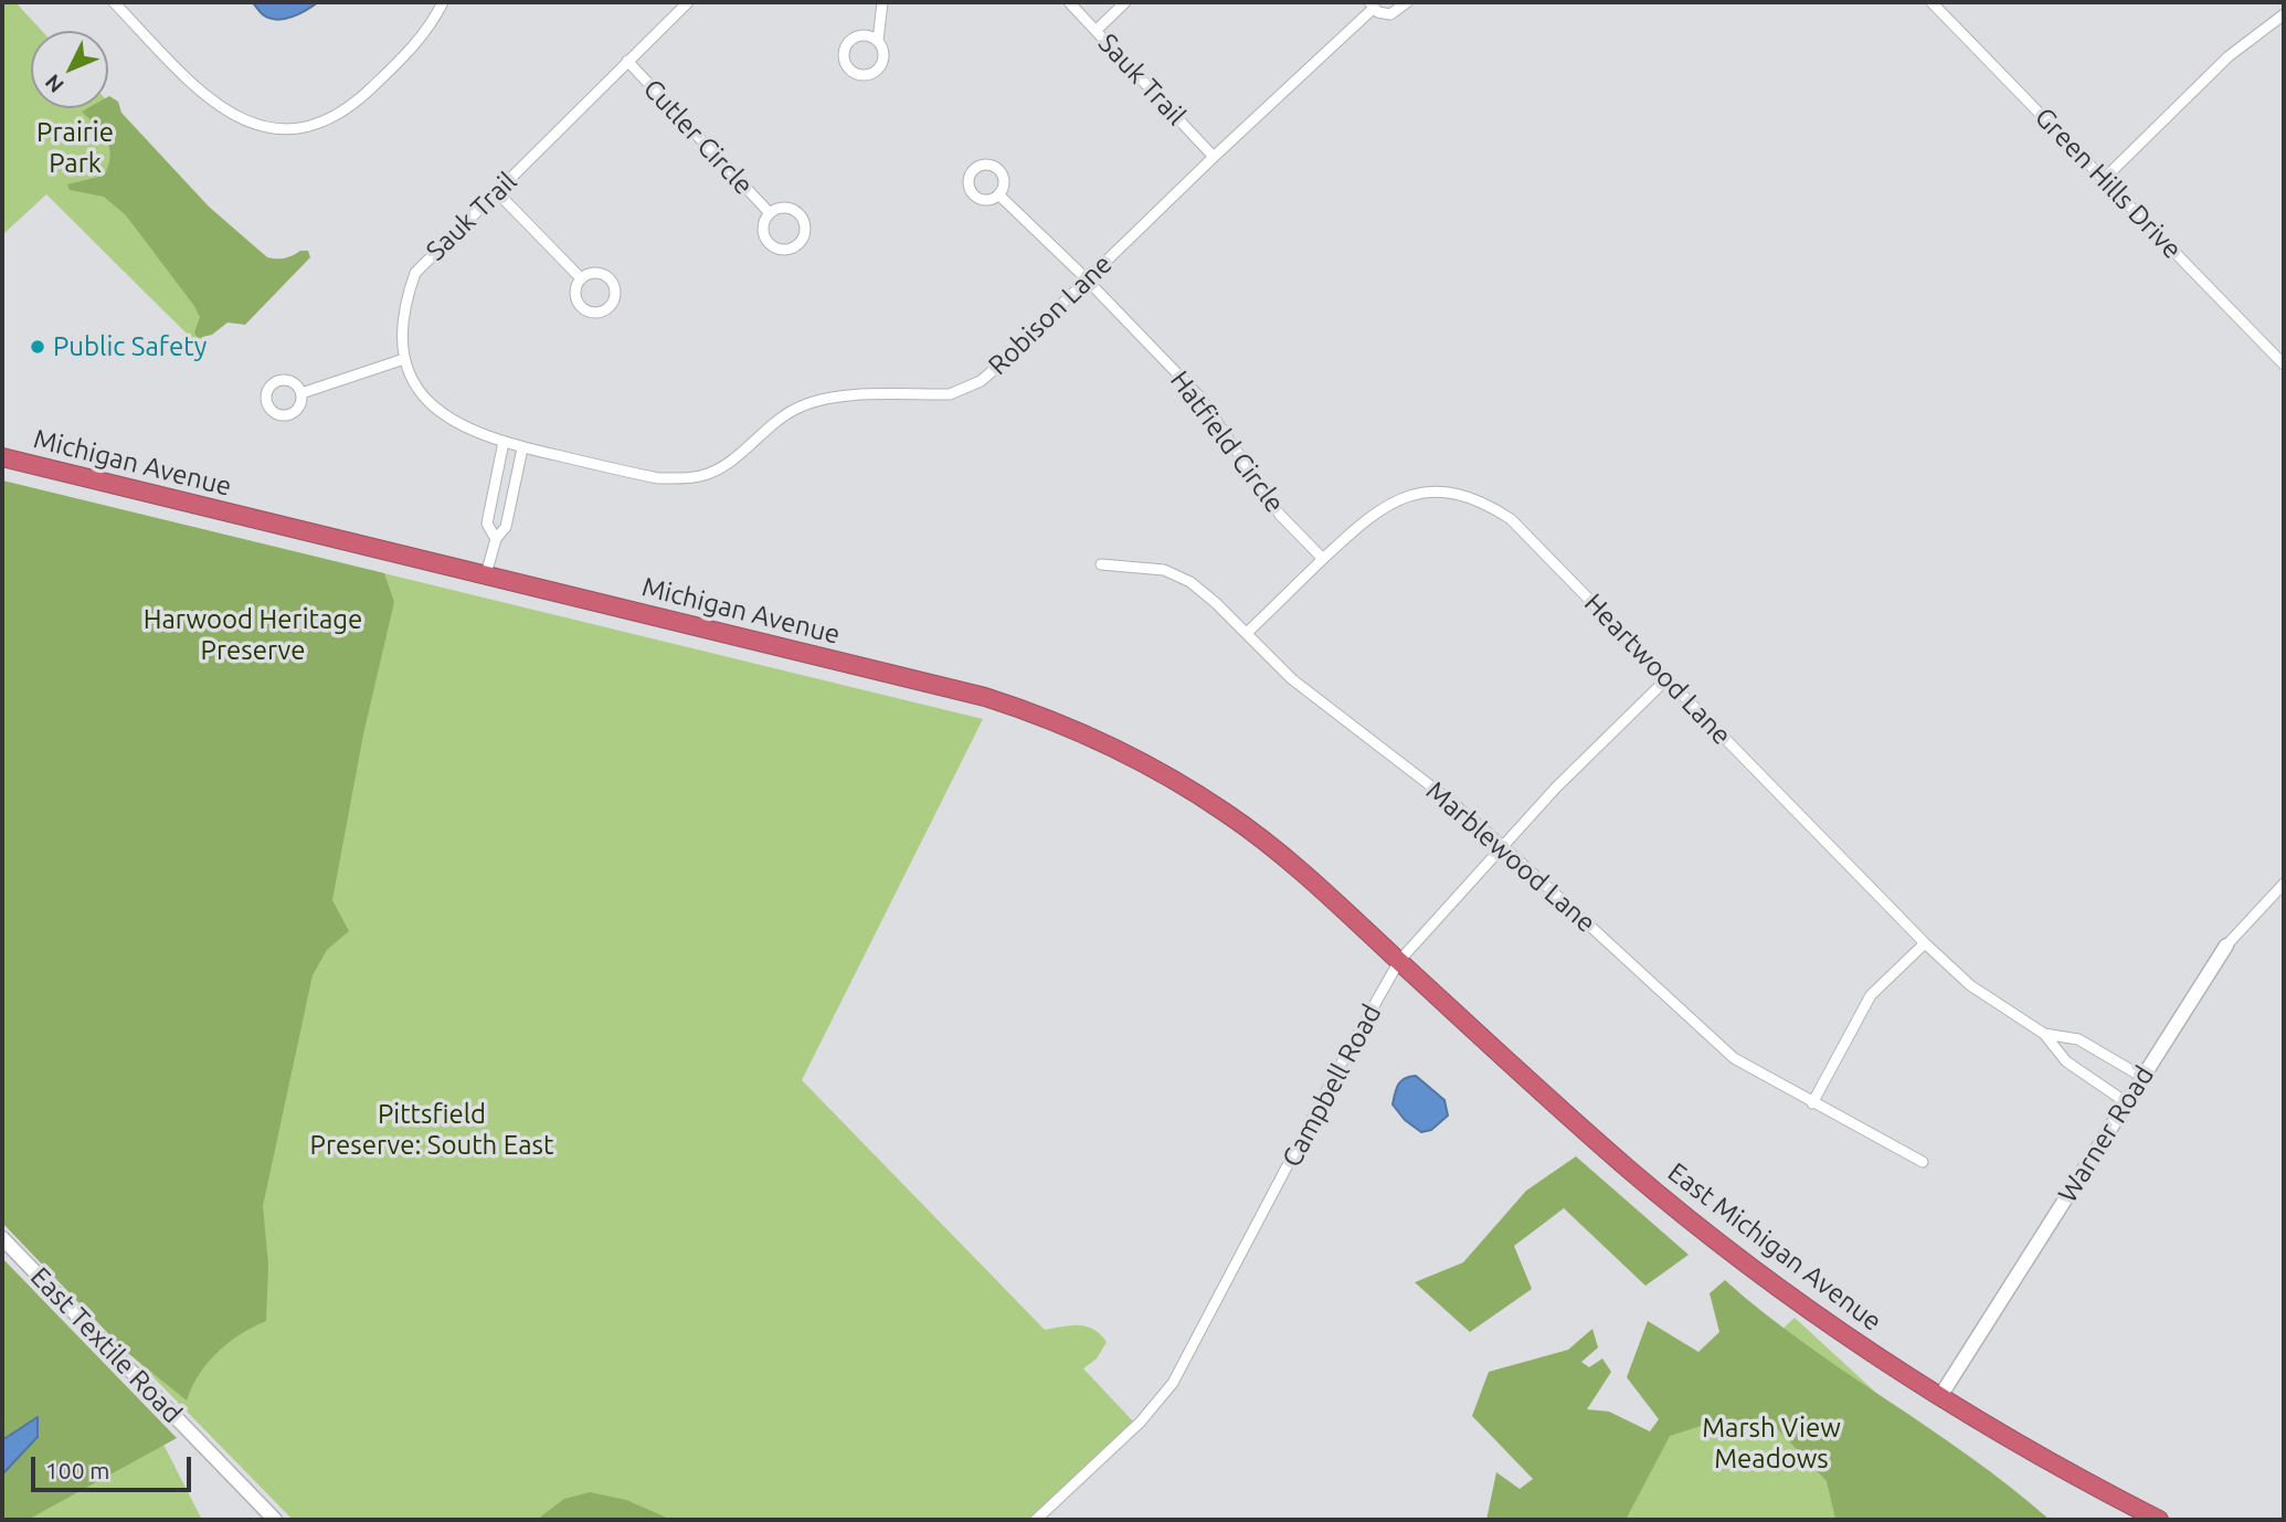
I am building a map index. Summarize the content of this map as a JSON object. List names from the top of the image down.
{
  "streets": {
    "highway": ["Michigan Avenue", "East Michigan Avenue"],
    "street": [
      "Sauk Trail",
      "Cutler Circle",
      "Green Hills Drive",
      "Robison Lane",
      "Hatfield Circle",
      "Heartwood Lane",
      "Marblewood Lane",
      "Campbell Road",
      "Warner Road",
      "East Textile Road"
    ]
  },
  "crossings": [
    ["Sauk Trail", "Cutler Circle"],
    ["Sauk Trail", "Robison Lane"],
    ["Robison Lane", "Hatfield Circle"],
    ["Hatfield Circle", "Heartwood Lane"],
    ["Michigan Avenue", "Campbell Road"],
    ["Michigan Avenue", "East Michigan Avenue"],
    ["Heartwood Lane", "Marblewood Lane"],
    ["Heartwood Lane", "Campbell Road"],
    ["Heartwood Lane", "Warner Road"],
    ["Marblewood Lane", "Campbell Road"],
    ["Campbell Road", "East Michigan Avenue"],
    ["Warner Road", "East Michigan Avenue"]
  ],
  "parks": [
    "Prairie Park",
    "Harwood Heritage Preserve",
    "Pittsfield Preserve: South East",
    "Marsh View Meadows"
  ],
  "places": ["Public Safety"],
  "scale_bar": "100 m",
  "north": "bottom left"
}
